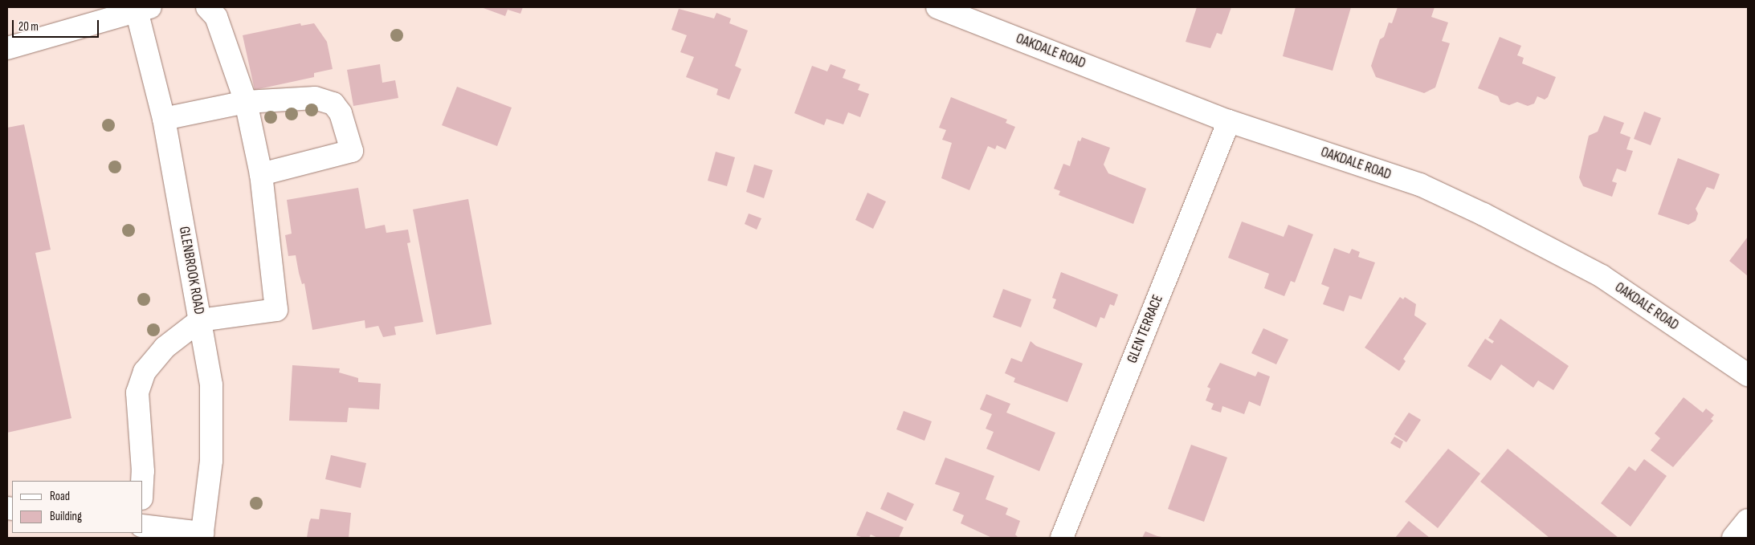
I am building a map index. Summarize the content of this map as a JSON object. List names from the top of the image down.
{
  "streets": {
    "street": ["OAKDALE ROAD", "GLENBROOK ROAD", "GLEN TERRACE"]
  },
  "crossings": [
    ["OAKDALE ROAD", "GLEN TERRACE"]
  ],
  "legend": ["Road", "Building"],
  "scale_bar": "20 m"
}
